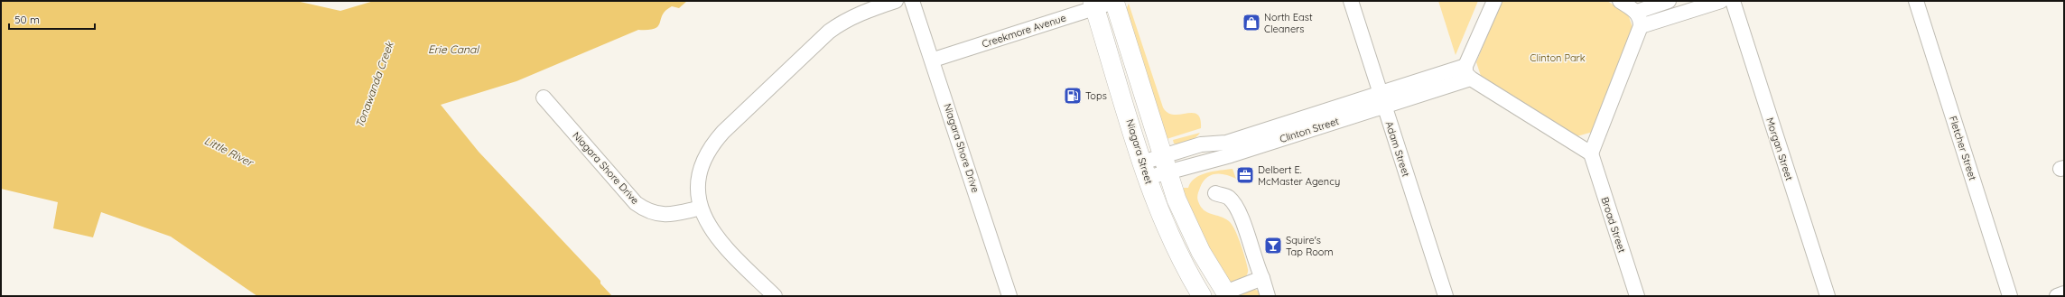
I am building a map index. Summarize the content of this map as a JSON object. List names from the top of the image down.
{
  "streets": {
    "main road": ["Niagara Street"],
    "street": [
      "Creekmore Avenue",
      "Clinton Street",
      "Niagara Shore Drive",
      "Fletcher Street",
      "Adam Street",
      "Morgan Street",
      "Broad Street"
    ]
  },
  "crossings": [
    ["Creekmore Avenue", "Niagara Shore Drive"],
    ["Creekmore Avenue", "Niagara Street"],
    ["Clinton Street", "Adam Street"],
    ["Clinton Street", "Niagara Street"]
  ],
  "water": ["Erie Canal", "Tonawanda Creek", "Little River"],
  "parks": ["Clinton Park"],
  "places": {
    "shop": ["North East Cleaners"],
    "fuel station": ["Tops"],
    "office": ["Delbert E. McMaster Agency"],
    "bar": ["Squire's Tap Room"]
  },
  "scale_bar": "50 m"
}
